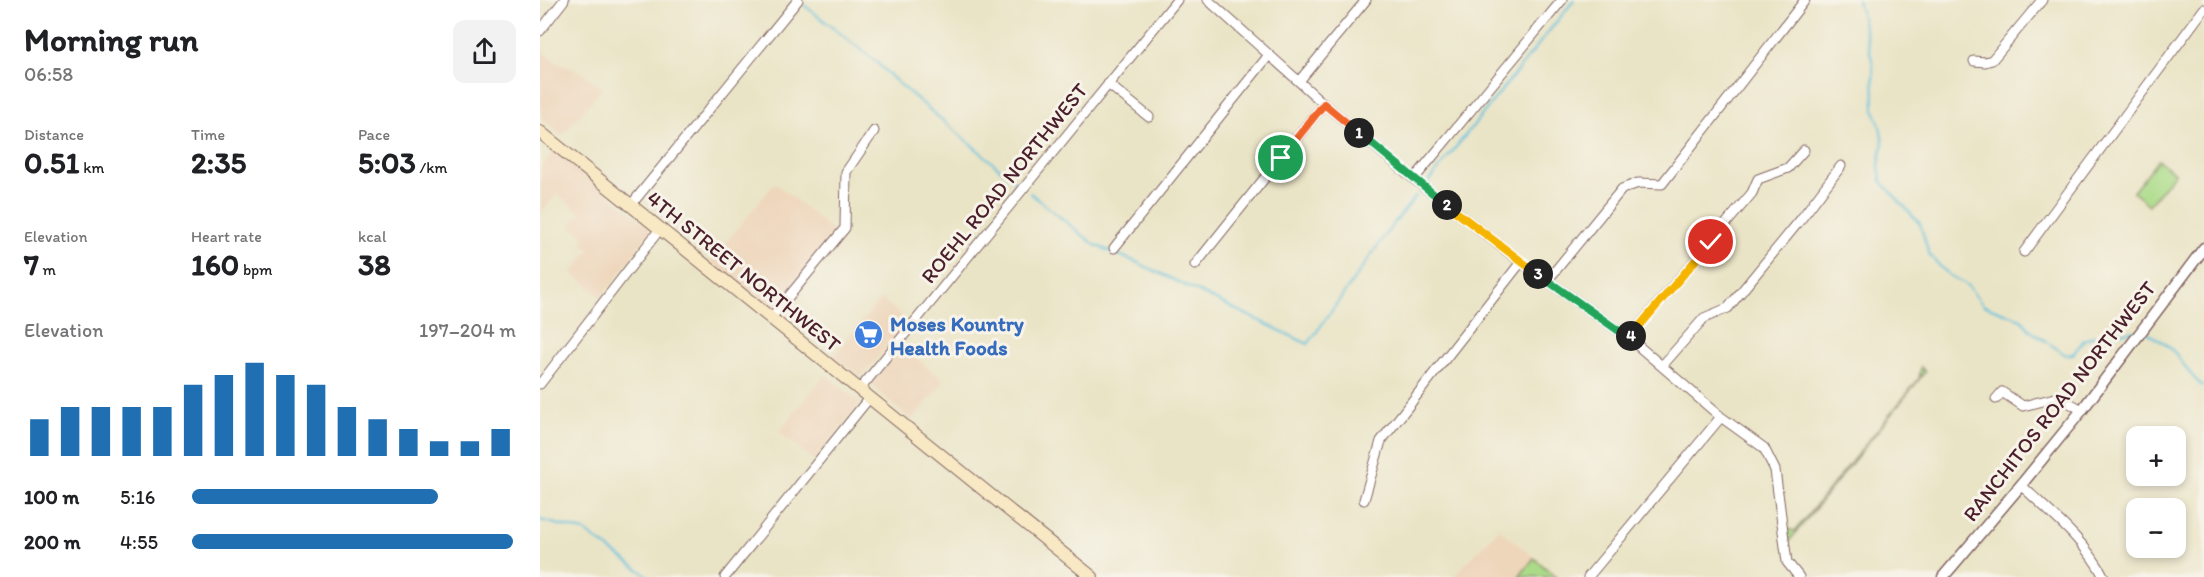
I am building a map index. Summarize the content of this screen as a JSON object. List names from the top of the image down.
{
  "streets": {
    "main road": ["4TH STREET NORTHWEST"],
    "street": ["ROEHL ROAD NORTHWEST", "RANCHITOS ROAD NORTHWEST"]
  },
  "crossings": [
    ["ROEHL ROAD NORTHWEST", "4TH STREET NORTHWEST"]
  ],
  "places": {
    "supermarket": ["Moses Kountry Health Foods"]
  },
  "page": {
    "heading": ["Morning run", "06:58"],
    "stats": [
      ["Distance", "0.51 km"],
      ["Time", "2:35"],
      ["Pace", "5:03 /km"],
      ["Elevation", "7 m"],
      ["Heart rate", "160 bpm"],
      ["kcal", "38"]
    ],
    "pins": [
      "1",
      "2",
      "3",
      "4"
    ],
    "chart": ["Elevation", "197–204 m"],
    "map_buttons": ["+", "−"],
    "list": [
      {
        "name": "100 m",
        "note": "5:16"
      },
      {
        "name": "200 m",
        "note": "4:55"
      }
    ]
  }
}
